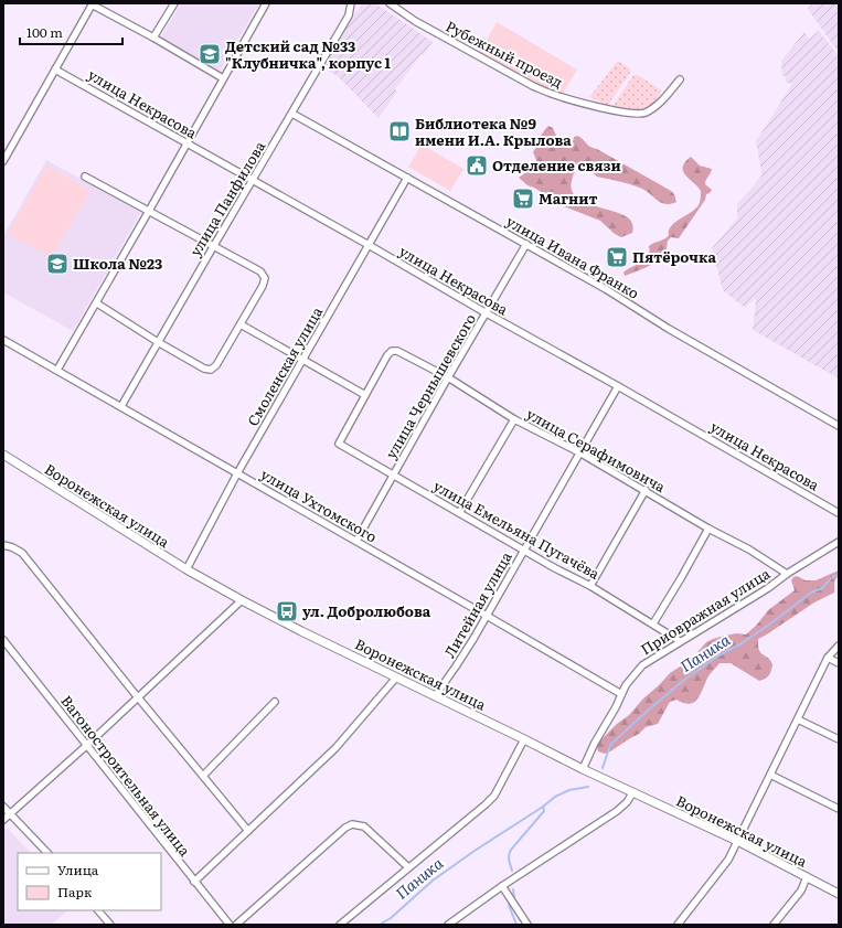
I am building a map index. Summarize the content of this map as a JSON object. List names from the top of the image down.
{
  "streets": {
    "street": [
      "Рубежный проезд",
      "улица Некрасова",
      "улица Панфилова",
      "улица Ивана Франко",
      "Смоленская улица",
      "улица Чернышевского",
      "улица Серафимовича",
      "Воронежская улица",
      "улица Ухтомского",
      "улица Емельяна Пугачёва",
      "Литейная улица",
      "Приовражная улица",
      "Вагоностроительная улица"
    ]
  },
  "crossings": [
    ["улица Некрасова", "улица Панфилова"],
    ["улица Некрасова", "Смоленская улица"],
    ["улица Некрасова", "улица Чернышевского"],
    ["улица Некрасова", "Литейная улица"],
    ["улица Панфилова", "улица Ивана Франко"],
    ["улица Панфилова", "улица Ухтомского"],
    ["улица Ивана Франко", "Смоленская улица"],
    ["улица Ивана Франко", "улица Чернышевского"],
    ["Смоленская улица", "Воронежская улица"],
    ["Смоленская улица", "улица Ухтомского"],
    ["улица Чернышевского", "улица Серафимовича"],
    ["улица Чернышевского", "улица Ухтомского"],
    ["улица Чернышевского", "улица Емельяна Пугачёва"],
    ["улица Серафимовича", "улица Емельяна Пугачёва"],
    ["улица Серафимовича", "Литейная улица"],
    ["улица Серафимовича", "Приовражная улица"],
    ["Воронежская улица", "Литейная улица"],
    ["Воронежская улица", "Приовражная улица"],
    ["улица Ухтомского", "Литейная улица"],
    ["улица Ухтомского", "Приовражная улица"],
    ["улица Емельяна Пугачёва", "Литейная улица"],
    ["улица Емельяна Пугачёва", "Приовражная улица"]
  ],
  "water": ["Паника"],
  "places": {
    "school or university": ["Детский сад №33 \"Клубничка\", корпус 1", "Школа №23"],
    "library": ["Библиотека №9 имени И.А. Крылова"],
    "public building": ["Отделение связи"],
    "supermarket": ["Магнит", "Пятёрочка"],
    "bus stop": ["ул. Добролюбова"]
  },
  "legend": ["Улица", "Парк"],
  "scale_bar": "100 m"
}
